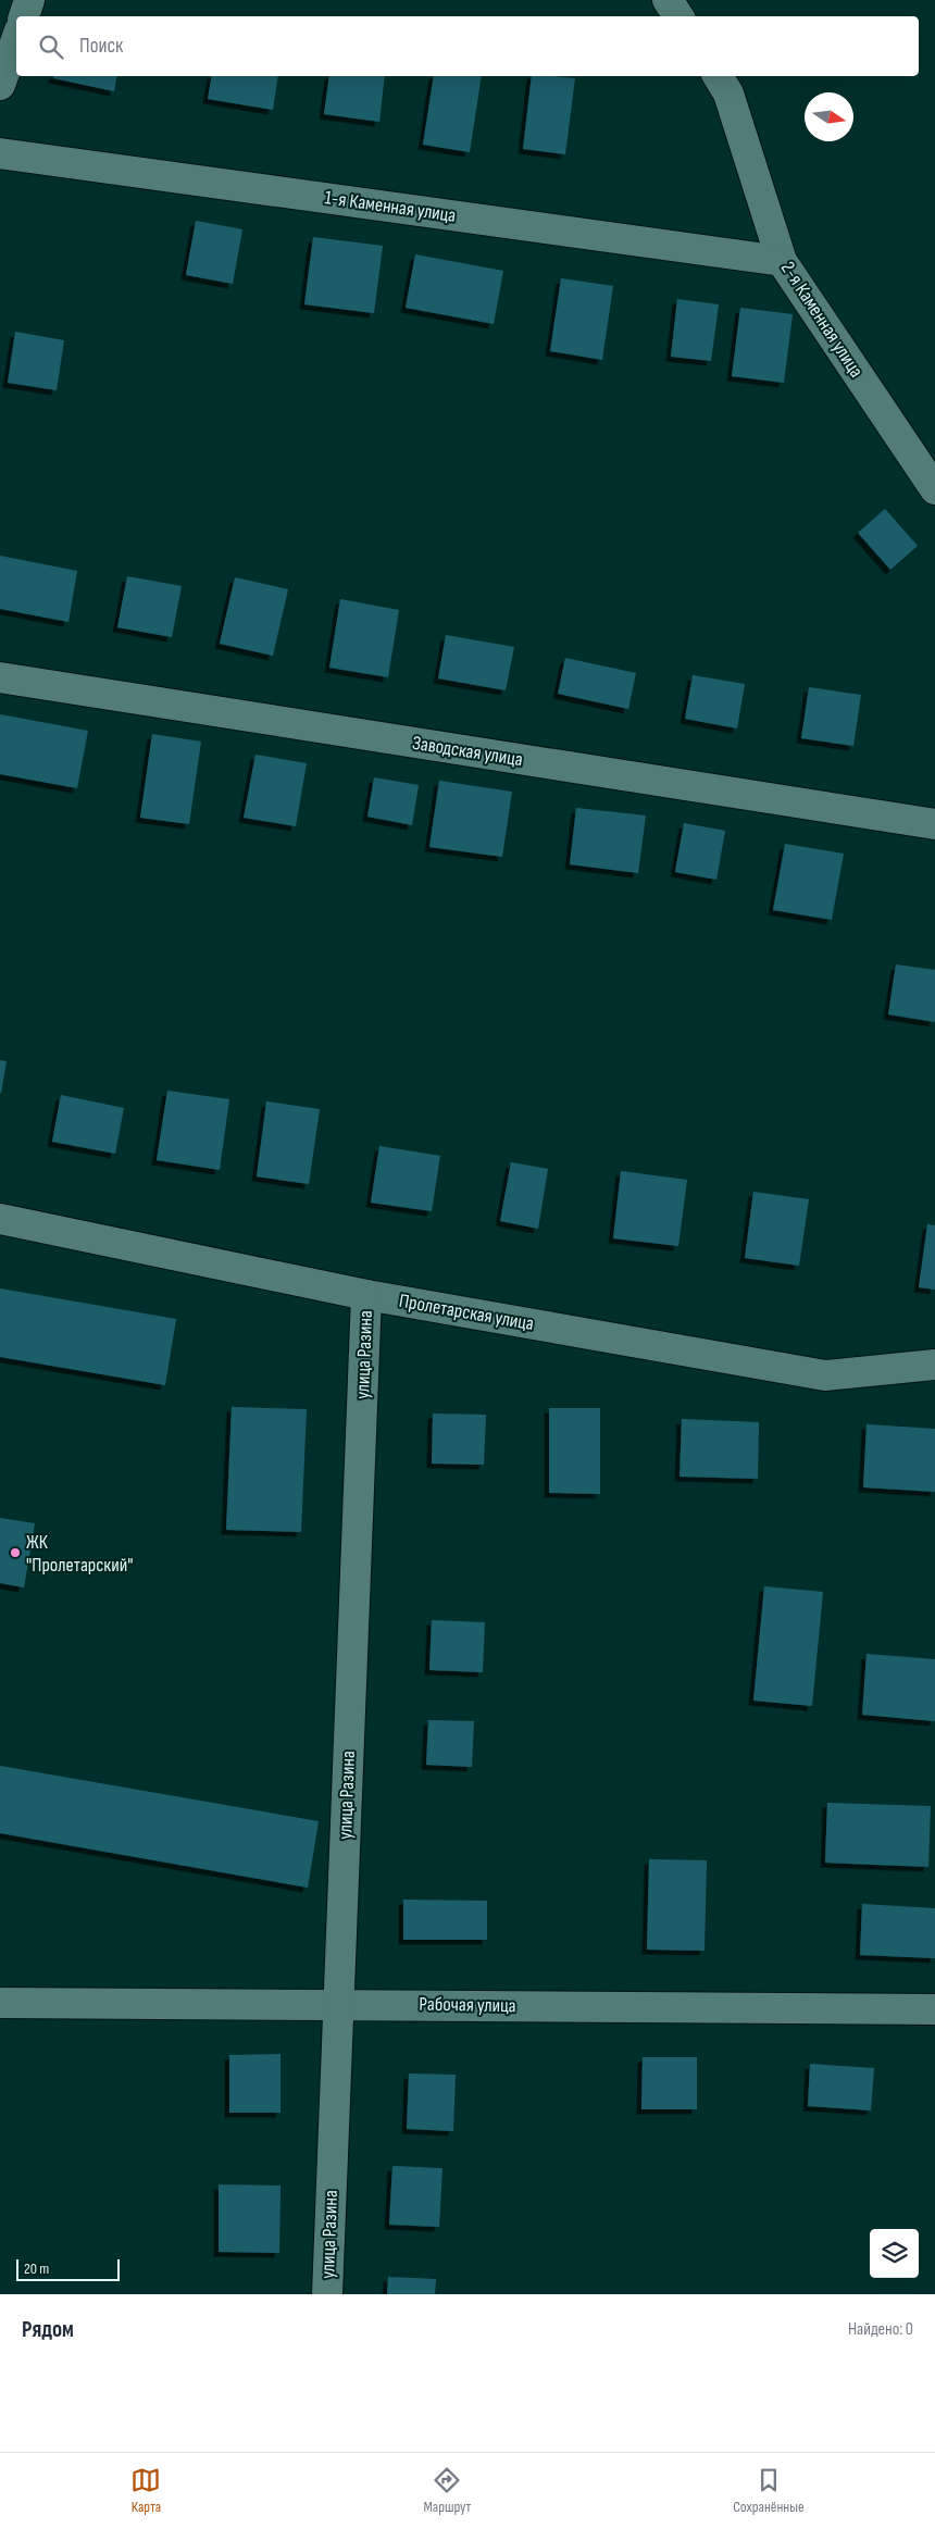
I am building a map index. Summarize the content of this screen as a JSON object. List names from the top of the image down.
{
  "streets": {
    "street": [
      "1-я Каменная улица",
      "2-я Каменная улица",
      "Заводская улица",
      "Пролетарская улица",
      "улица Разина",
      "Рабочая улица"
    ]
  },
  "crossings": [
    ["1-я Каменная улица", "2-я Каменная улица"],
    ["Пролетарская улица", "улица Разина"],
    ["улица Разина", "Рабочая улица"]
  ],
  "places": ["ЖК \"Пролетарский\""],
  "scale_bar": "20 m",
  "north": "right",
  "page": {
    "search": "Поиск",
    "scale": "20 m",
    "heading": ["Рядом", "Найдено: 0"],
    "nav": ["Карта", "Маршрут", "Сохранённые"]
  }
}
